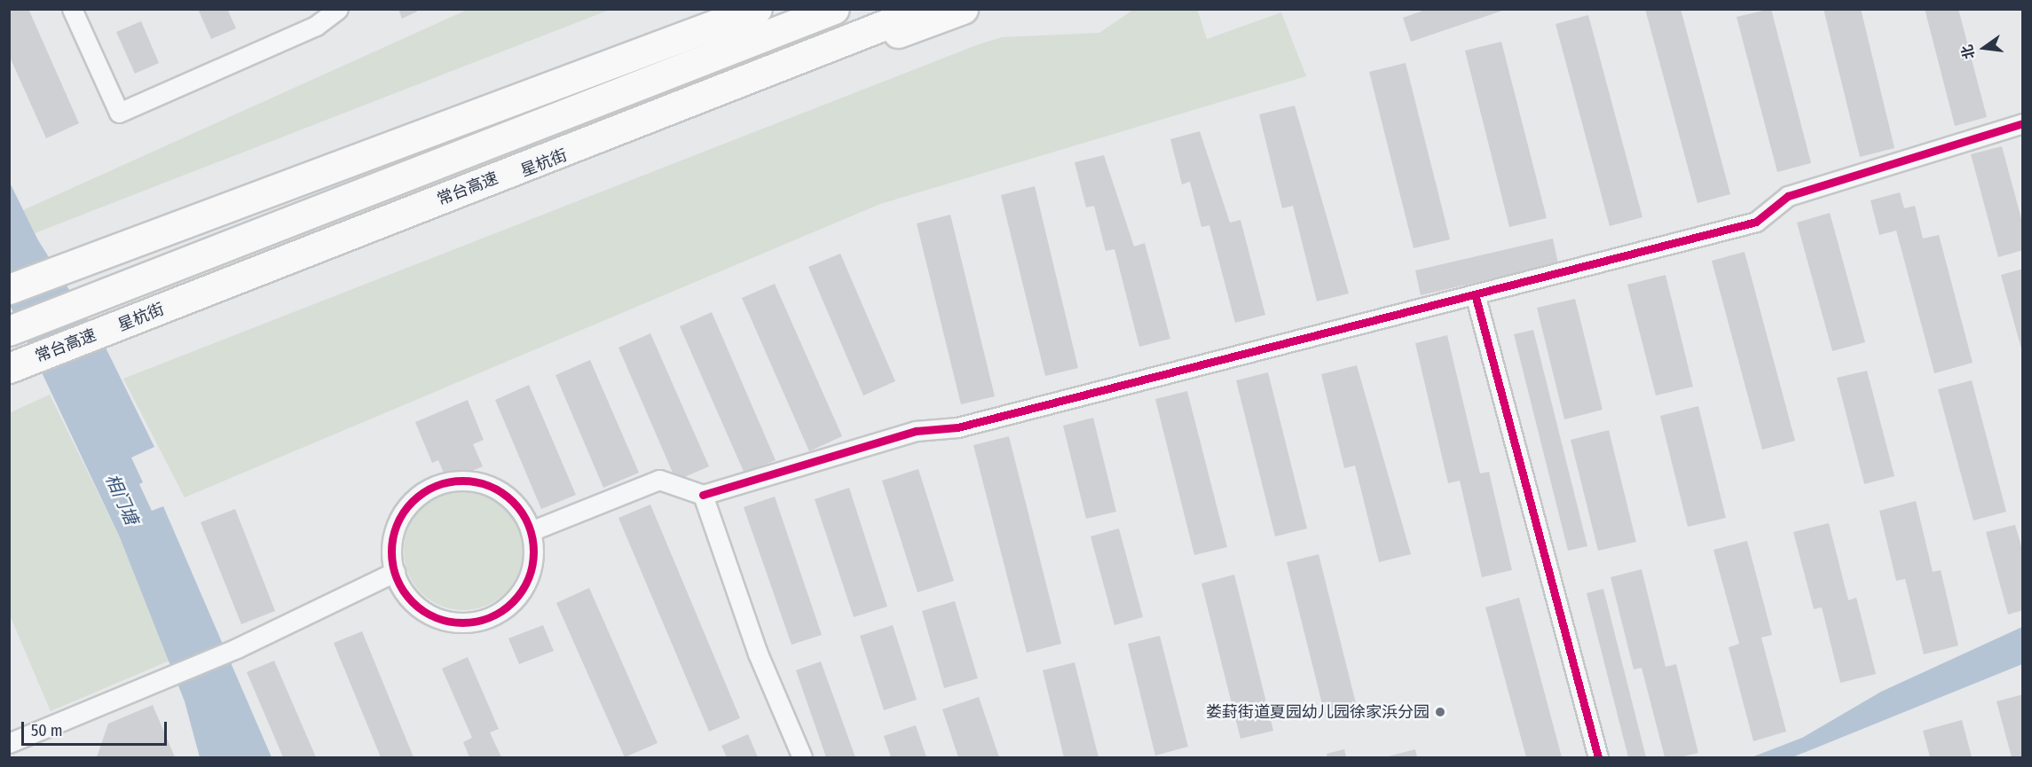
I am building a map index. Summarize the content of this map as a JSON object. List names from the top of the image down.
{
  "streets": {
    "main road": ["星杭街", "常台高速"]
  },
  "crossings": [
    ["星杭街", "常台高速"]
  ],
  "water": ["相门塘"],
  "places": ["娄葑街道夏园幼儿园徐家浜分园"],
  "scale_bar": "50 m",
  "north": "left"
}
